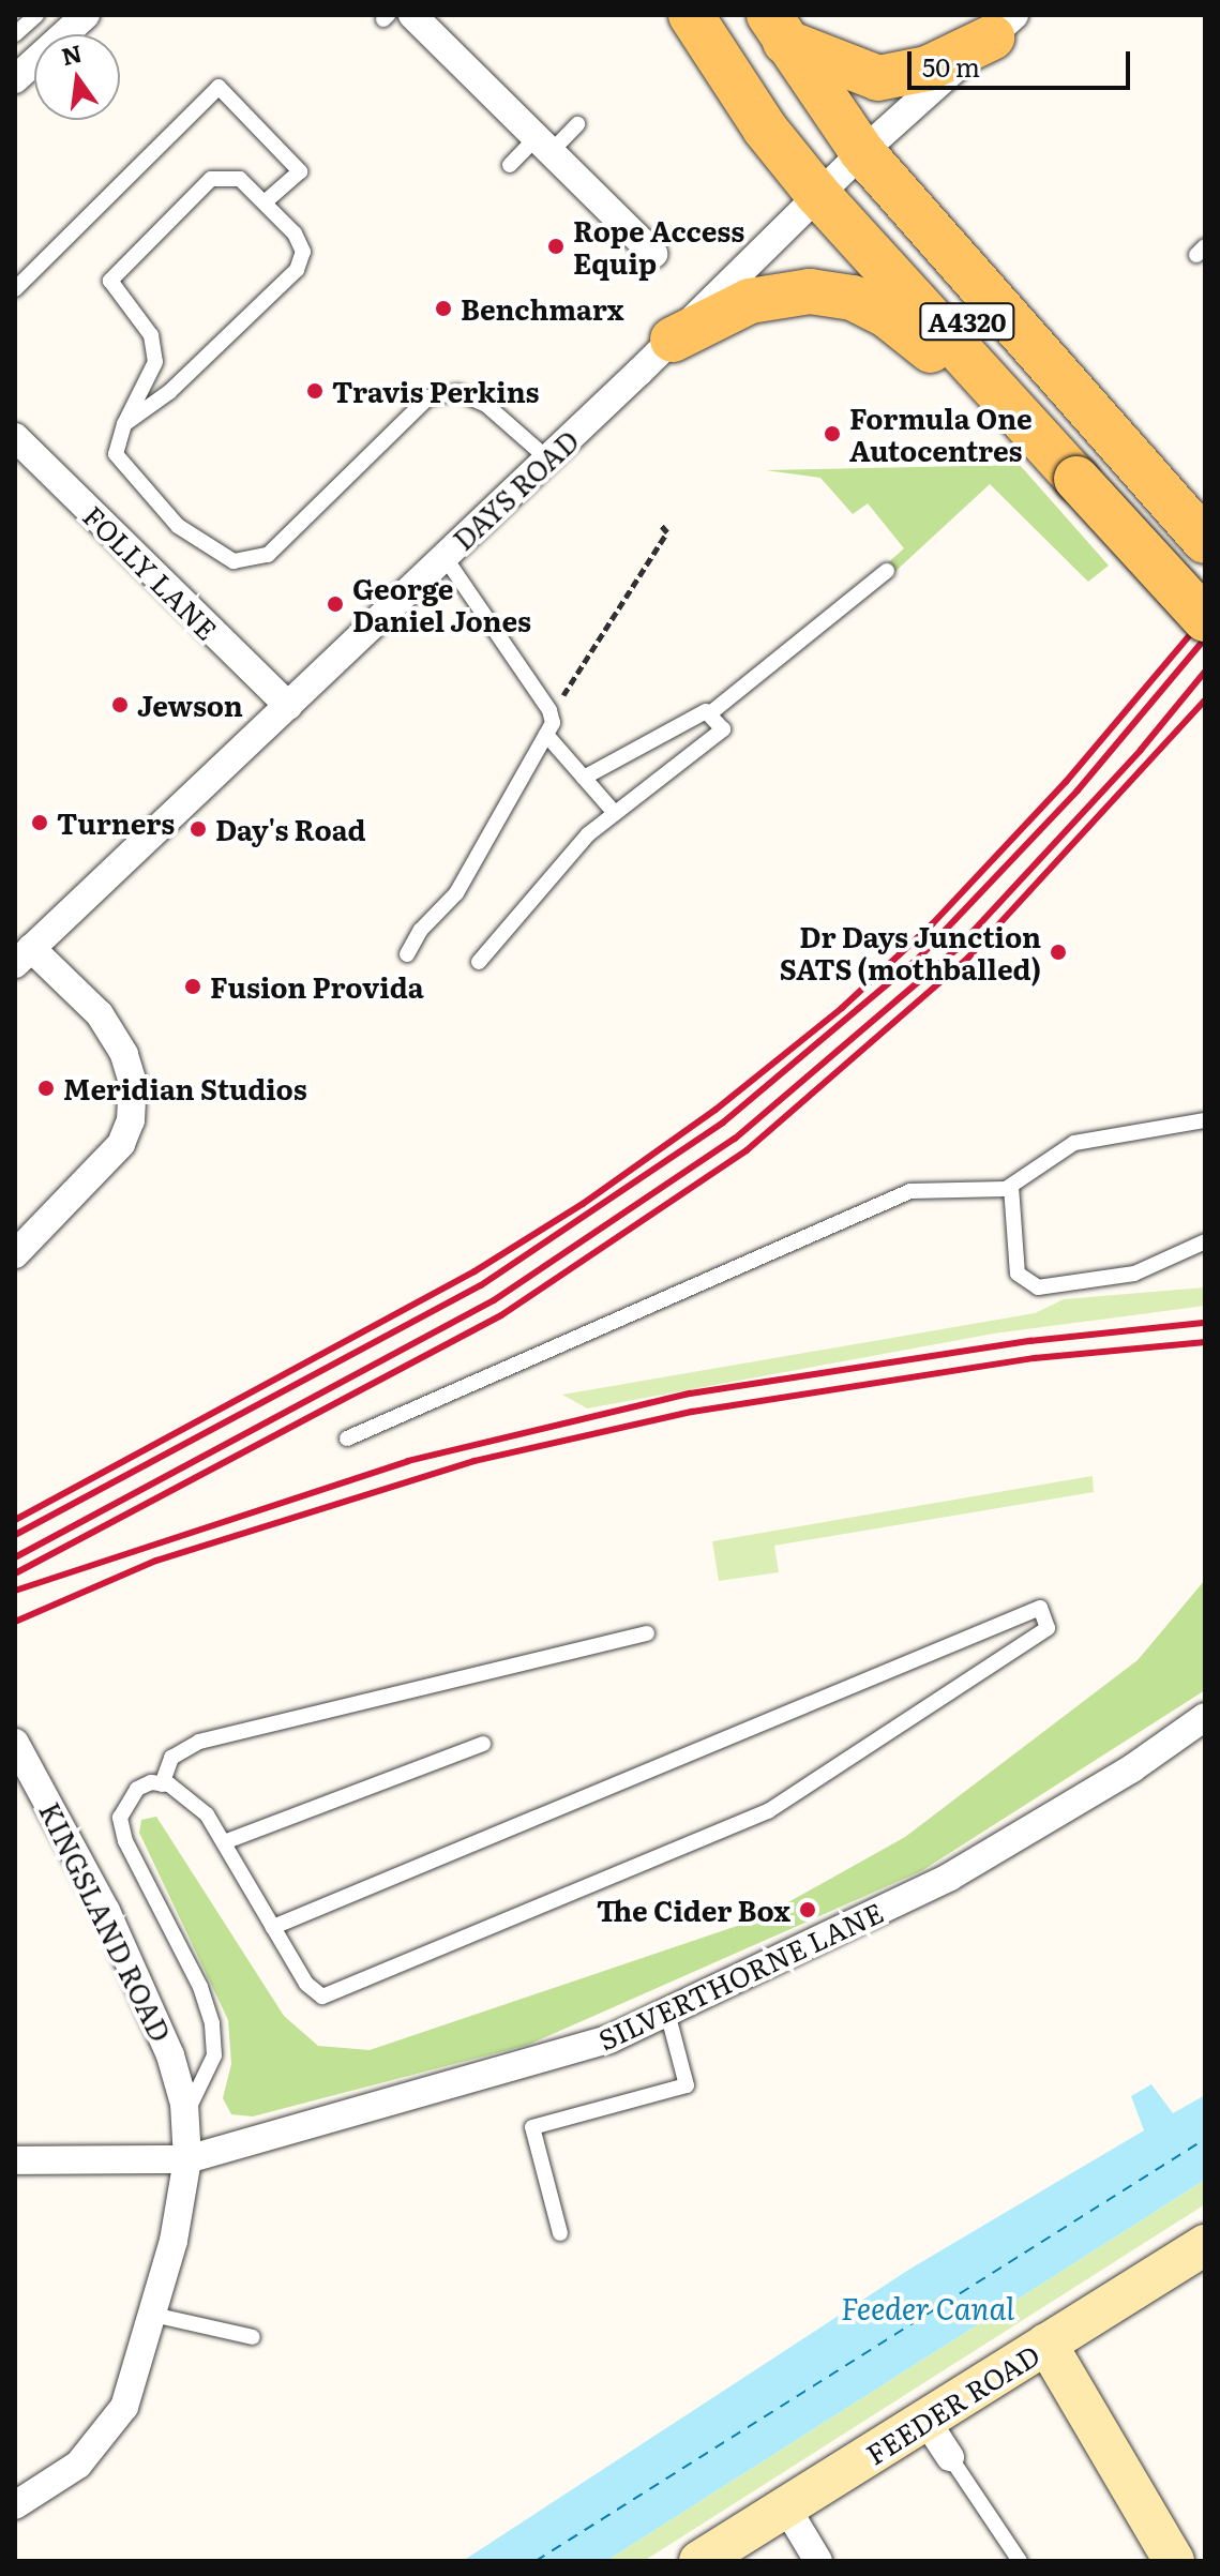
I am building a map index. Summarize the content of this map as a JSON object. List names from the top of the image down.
{
  "streets": {
    "main road": ["A4320"],
    "street": [
      "DAYS ROAD",
      "FOLLY LANE",
      "KINGSLAND ROAD",
      "SILVERTHORNE LANE",
      "FEEDER ROAD"
    ]
  },
  "crossings": [
    ["A4320", "DAYS ROAD"],
    ["DAYS ROAD", "FOLLY LANE"]
  ],
  "water": ["Feeder Canal"],
  "places": [
    "Rope Access Equip",
    "Benchmarx",
    "Travis Perkins",
    "Formula One Autocentres",
    "George Daniel Jones",
    "Jewson",
    "Turners",
    "Day's Road",
    "Dr Days Junction SATS (mothballed)",
    "Fusion Provida",
    "Meridian Studios",
    "The Cider Box"
  ],
  "scale_bar": "50 m",
  "north": "top"
}
